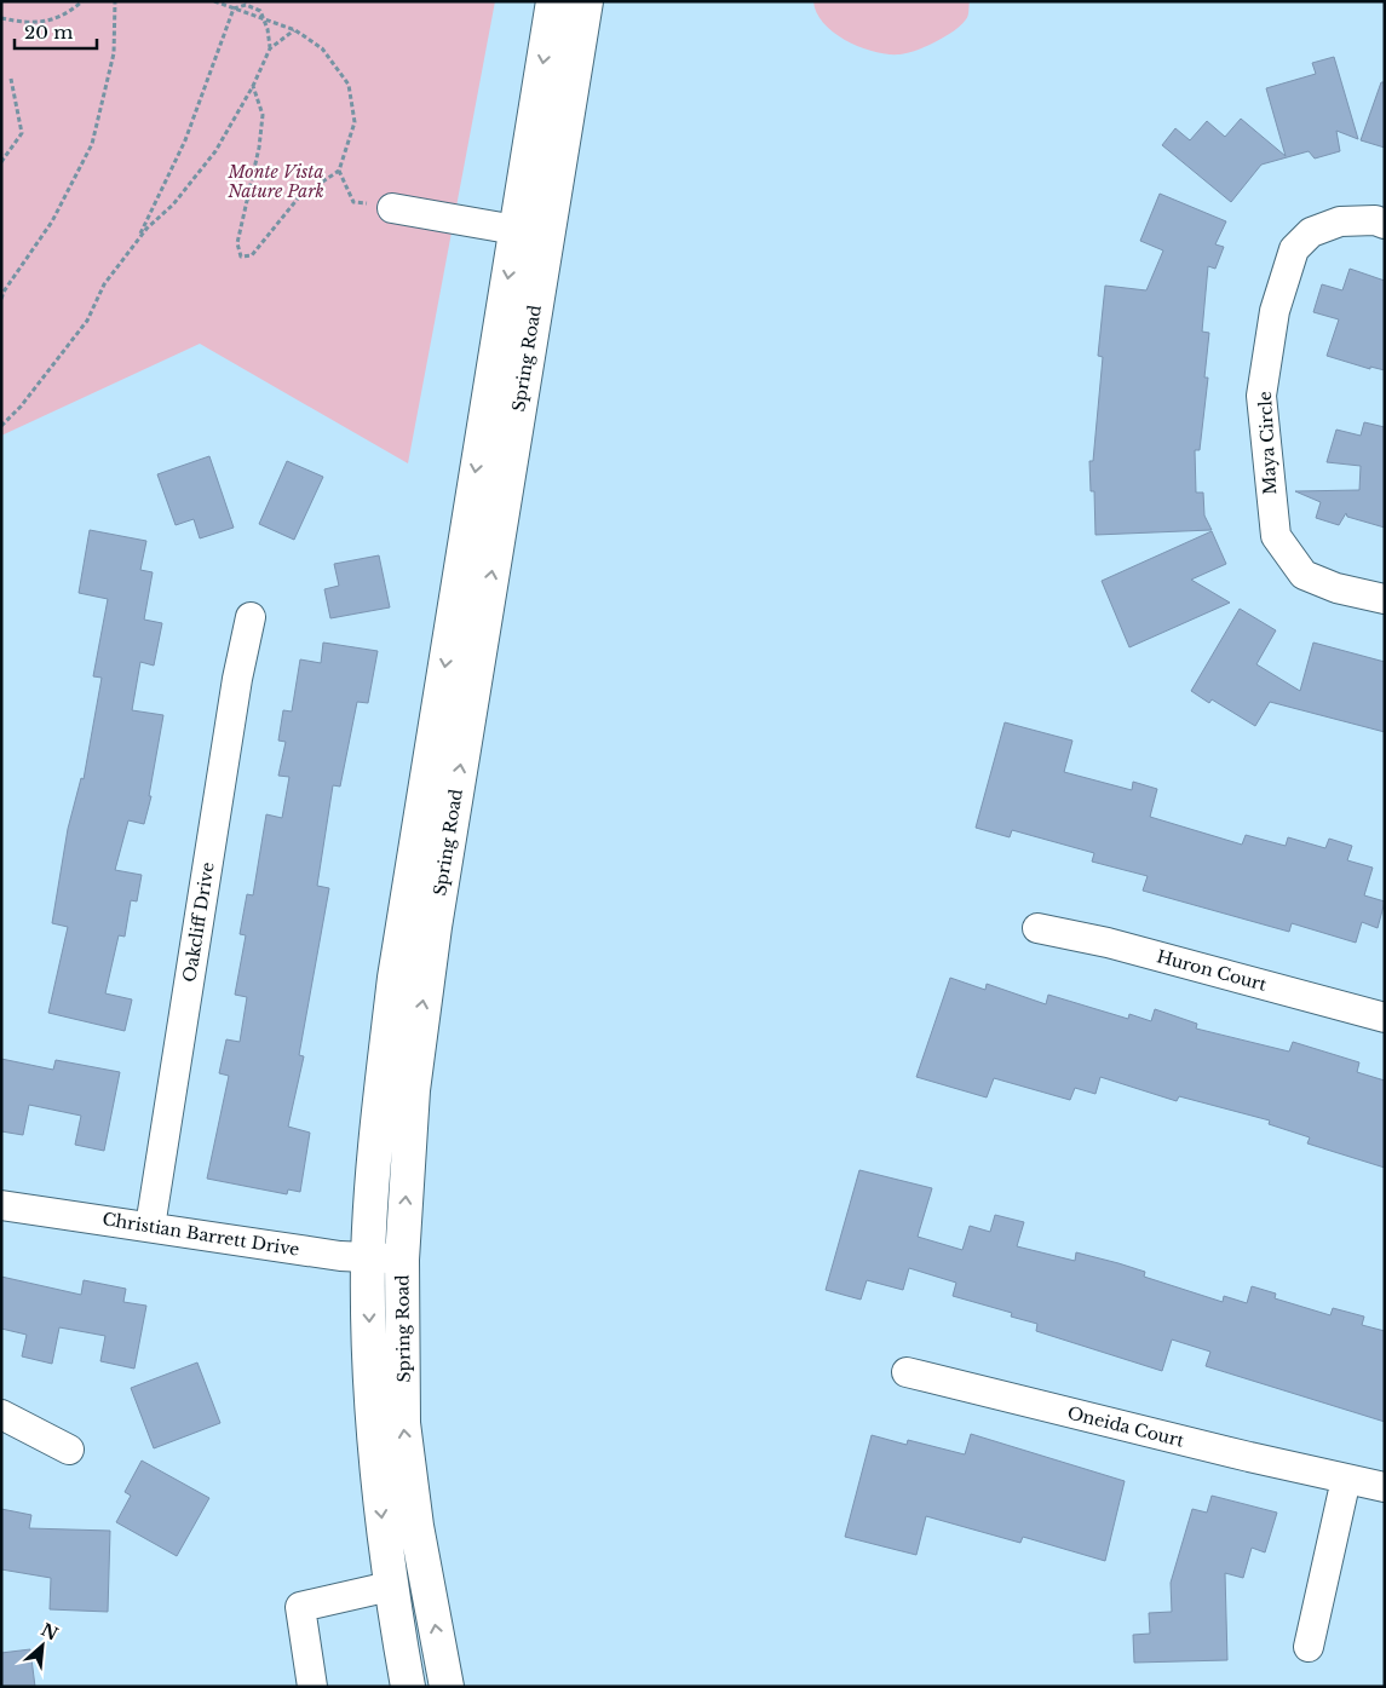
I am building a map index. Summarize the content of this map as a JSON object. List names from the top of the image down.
{
  "streets": {
    "main road": ["Spring Road"],
    "street": [
      "Maya Circle",
      "Oakcliff Drive",
      "Huron Court",
      "Christian Barrett Drive",
      "Oneida Court"
    ]
  },
  "crossings": [
    ["Spring Road", "Christian Barrett Drive"],
    ["Oakcliff Drive", "Christian Barrett Drive"]
  ],
  "parks": ["Monte Vista Nature Park"],
  "scale_bar": "20 m",
  "north": "top right"
}
